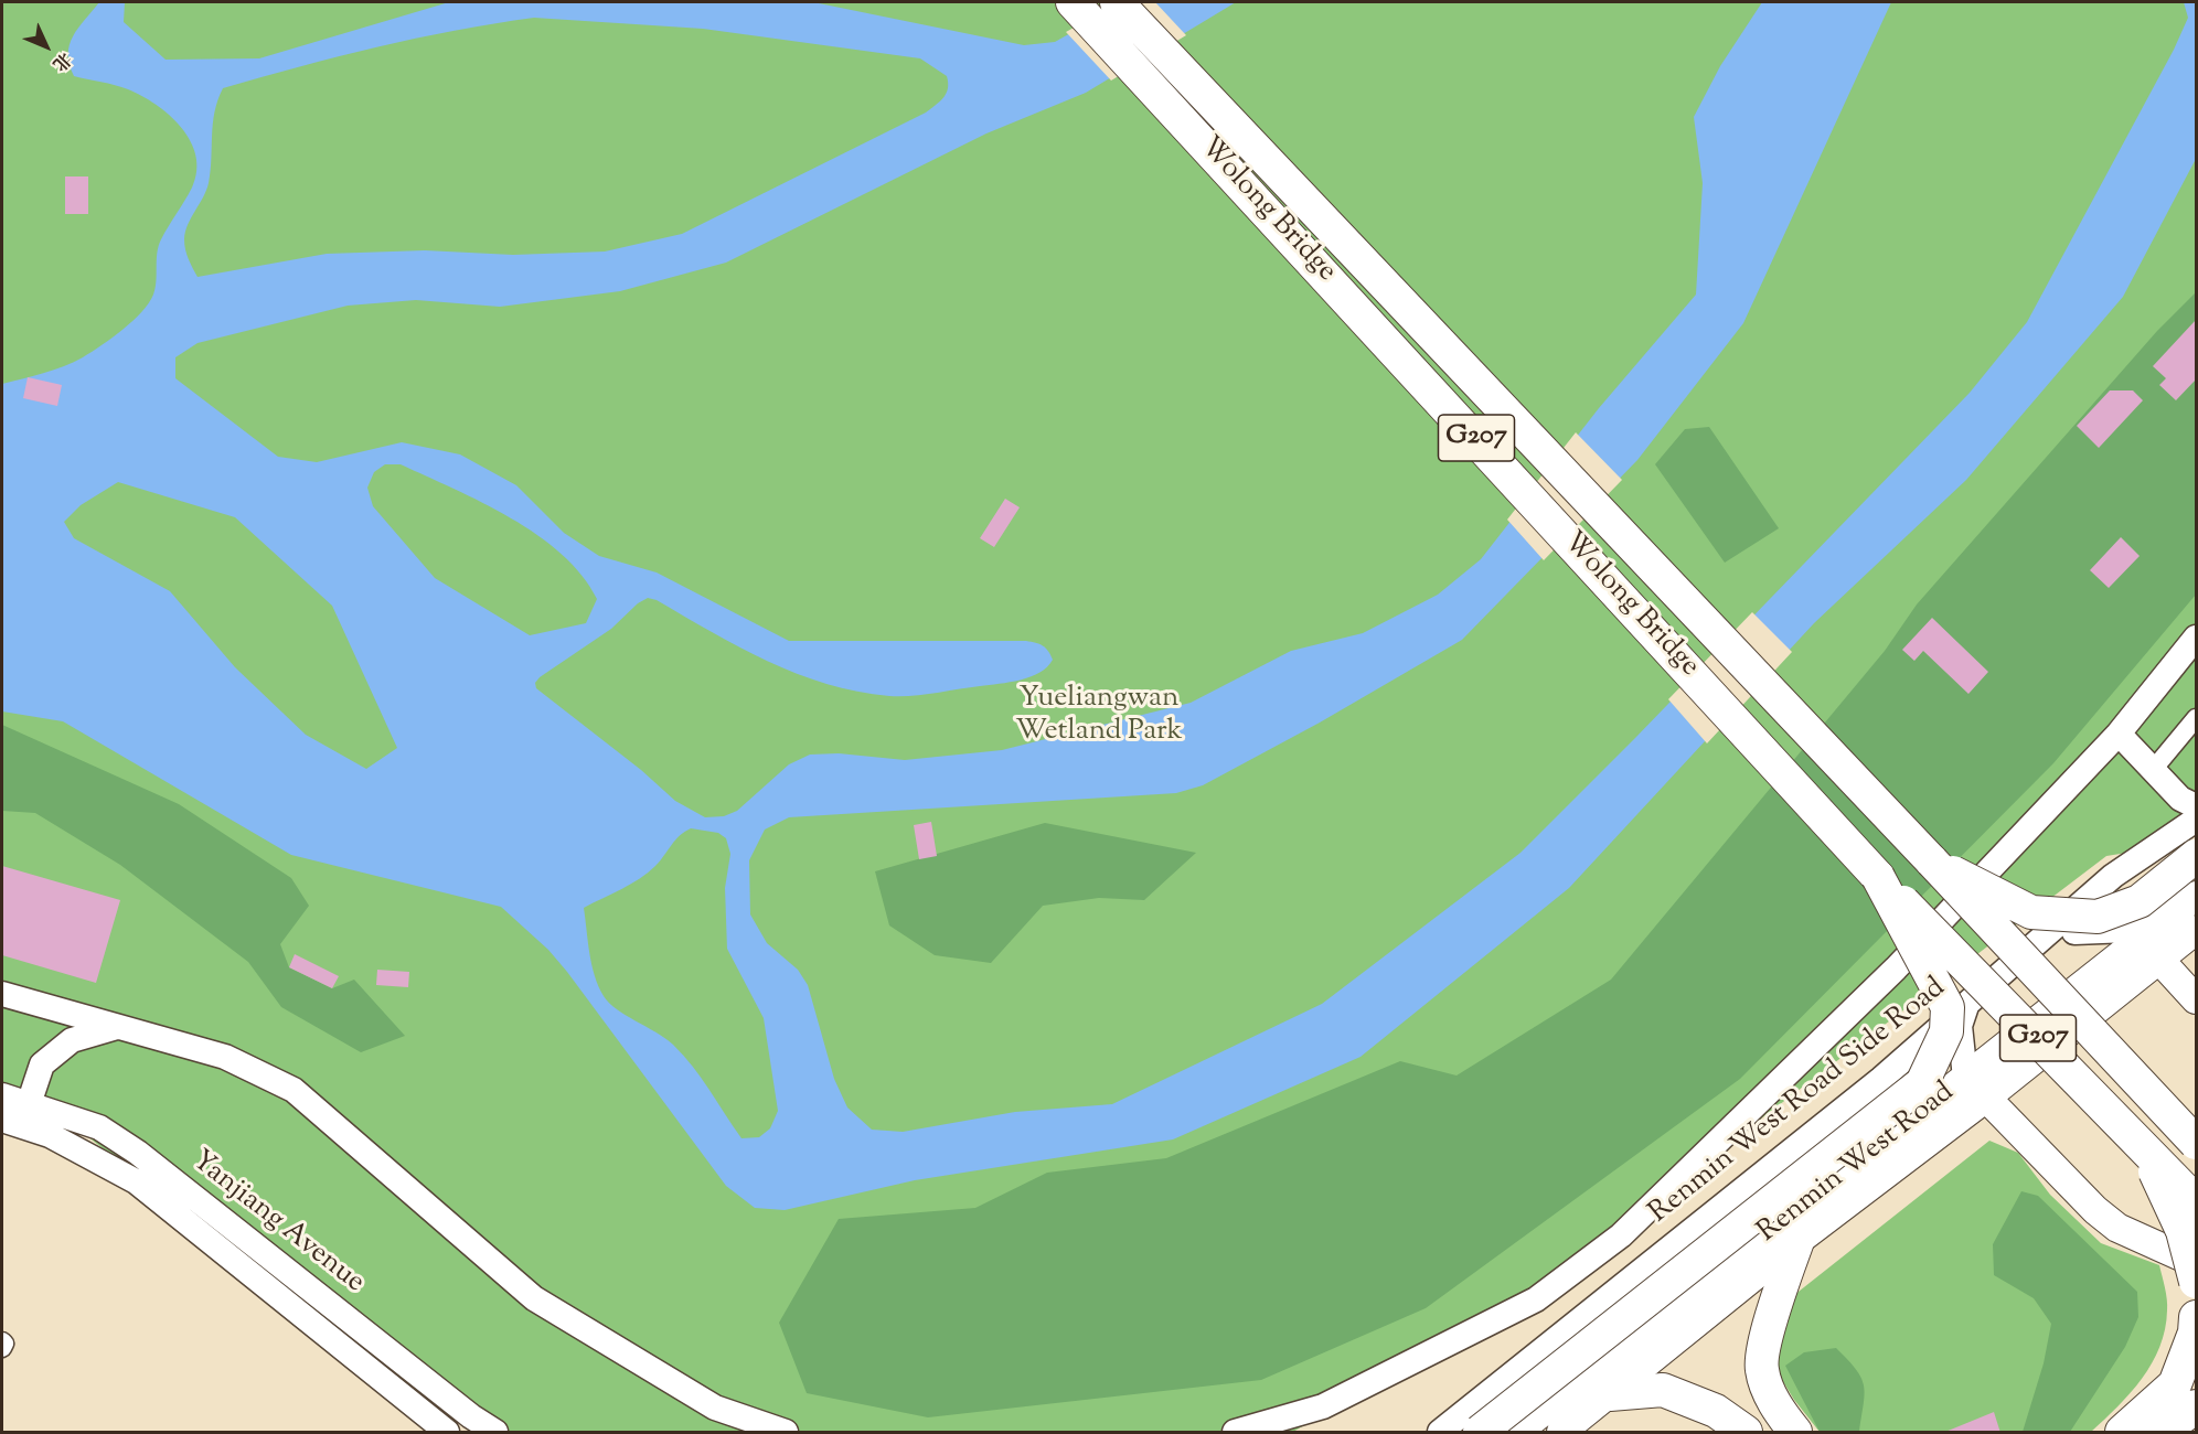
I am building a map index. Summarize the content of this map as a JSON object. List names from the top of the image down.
{
  "streets": {
    "highway": ["Wolong Bridge", "G207"],
    "main road": ["Renmin West Road"],
    "street": ["Renmin West Road Side Road", "Yanjiang Avenue"]
  },
  "parks": ["Yueliangwan Wetland Park"],
  "north": "bottom right"
}
